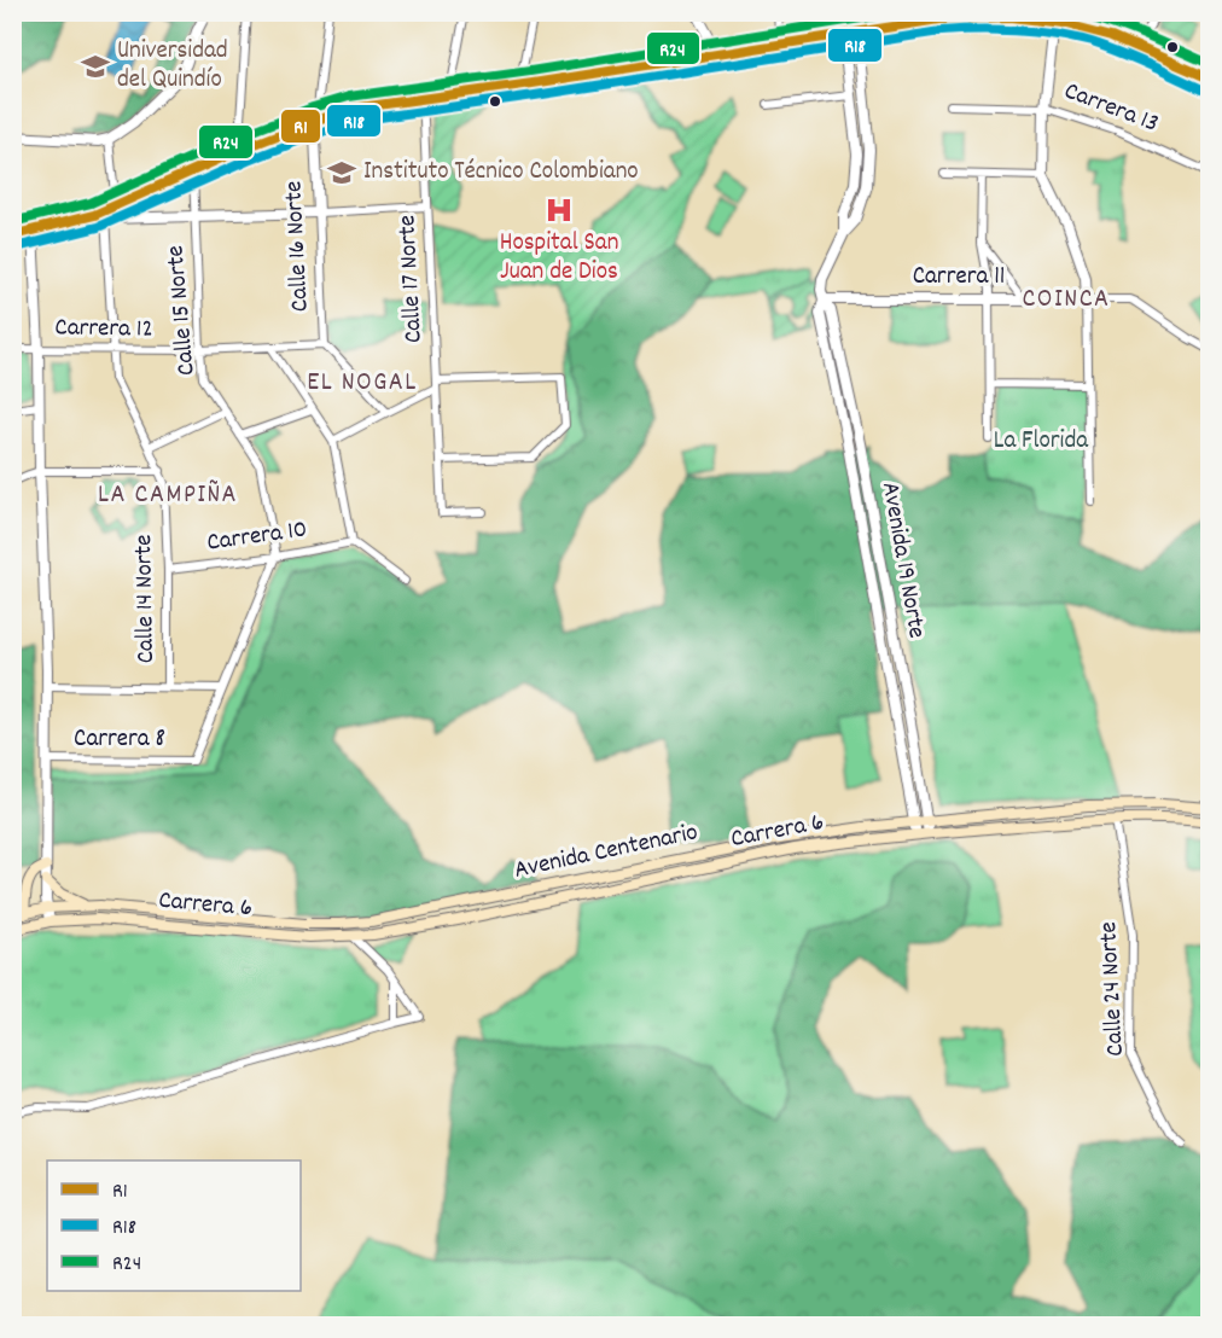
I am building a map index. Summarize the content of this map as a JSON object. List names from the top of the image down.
{
  "streets": {
    "main road": ["Carrera 6", "Avenida Centenario"],
    "street": [
      "Carrera 13",
      "Calle 16 Norte",
      "Carrera 11",
      "Calle 17 Norte",
      "Calle 15 Norte",
      "Carrera 12",
      "Carrera 10",
      "Avenida 19 Norte",
      "Calle 14 Norte",
      "Carrera 8",
      "Calle 24 Norte"
    ]
  },
  "crossings": [
    ["Calle 16 Norte", "Carrera 12"],
    ["Carrera 11", "Avenida 19 Norte"],
    ["Calle 15 Norte", "Carrera 12"],
    ["Calle 15 Norte", "Carrera 10"],
    ["Carrera 12", "Calle 14 Norte"],
    ["Carrera 10", "Calle 14 Norte"],
    ["Avenida 19 Norte", "Carrera 6"],
    ["Avenida 19 Norte", "Avenida Centenario"],
    ["Carrera 6", "Calle 24 Norte"]
  ],
  "districts": ["COINCA", "EL NOGAL", "LA CAMPIÑA"],
  "parks": ["La Florida"],
  "places": {
    "school or university": ["Universidad del Quindío", "Instituto Técnico Colombiano"],
    "hospital": ["Hospital San Juan de Dios"]
  },
  "lines": ["transit line R24", "transit line R1", "transit line R18"],
  "legend": ["R1", "R18", "R24"]
}
